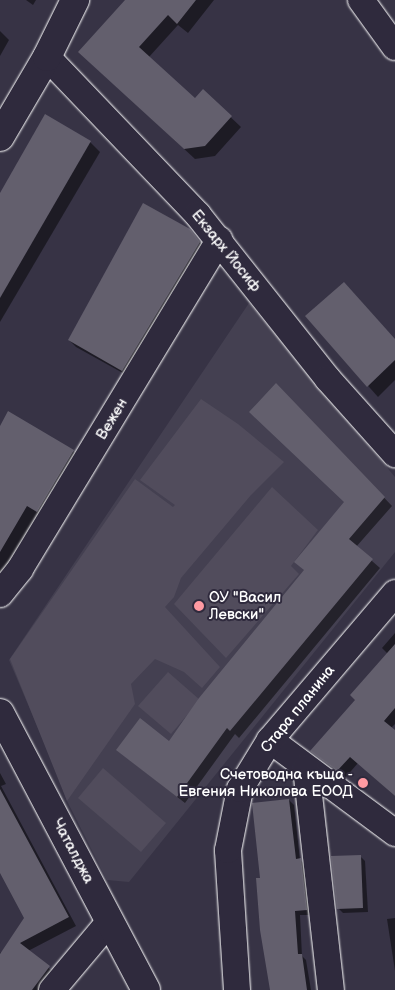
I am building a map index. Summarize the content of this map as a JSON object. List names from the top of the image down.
{
  "streets": {
    "street": [
      "Екзарх Йосиф",
      "Вежен",
      "Стара планина",
      "Чаталджа"
    ]
  },
  "crossings": [
    ["Екзарх Йосиф", "Вежен"]
  ],
  "places": ["ОУ \"Васил Левски\"", "Счетоводна къща - Евгения Николова ЕООД"]
}
